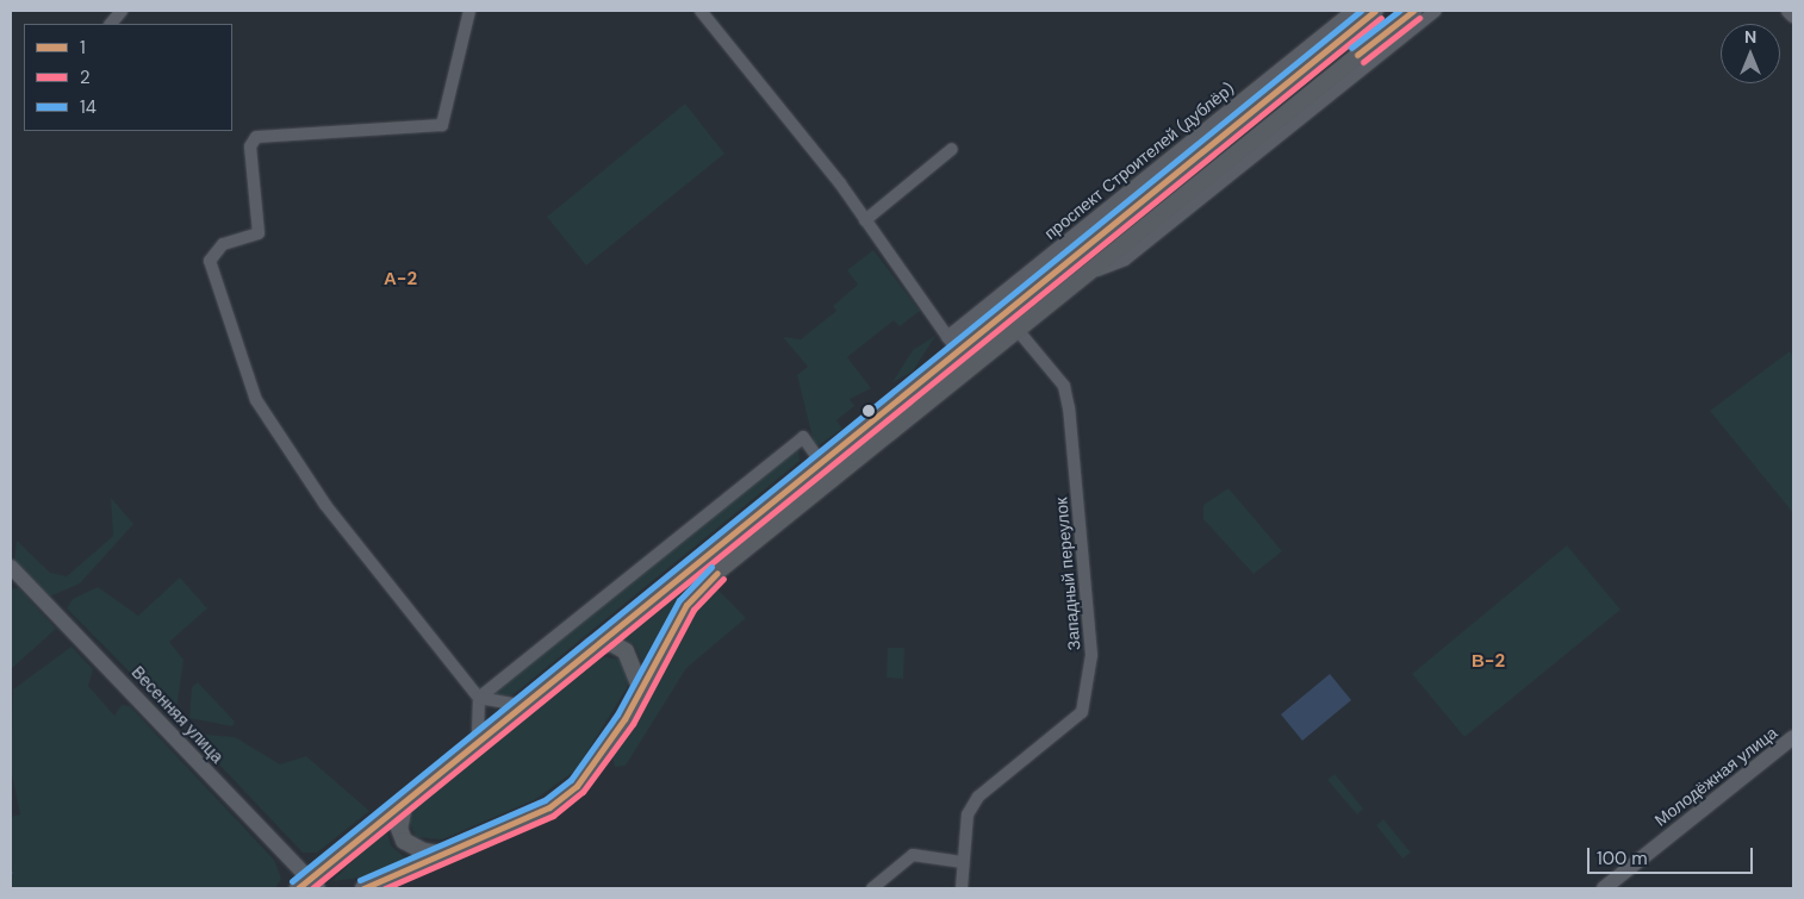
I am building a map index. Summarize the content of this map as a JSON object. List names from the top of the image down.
{
  "streets": {
    "street": [
      "проспект Строителей (дублёр)",
      "Западный переулок",
      "Весенняя улица",
      "Молодёжная улица"
    ]
  },
  "districts": ["А-2", "В-2"],
  "lines": ["transit line 1", "transit line 14", "transit line 2"],
  "legend": ["1", "2", "14"],
  "scale_bar": "100 m",
  "north": "top"
}
